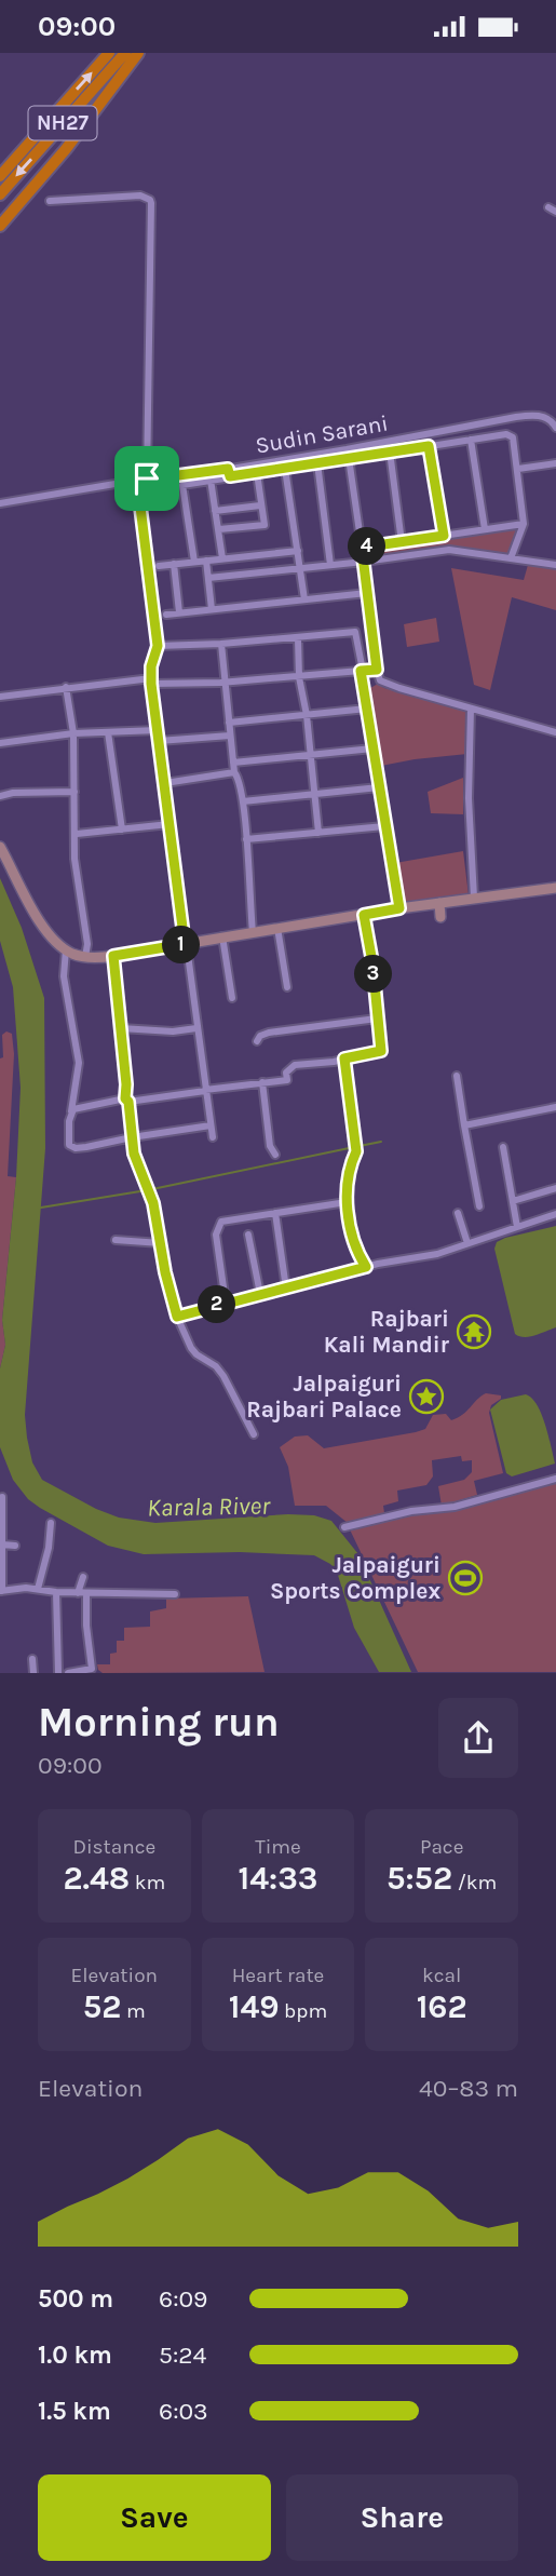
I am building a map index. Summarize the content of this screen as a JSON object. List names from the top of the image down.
{
  "streets": {
    "highway": ["NH27"],
    "street": ["Sudin Sarani"]
  },
  "water": ["Karala River"],
  "places": {
    "temple": ["Rajbari Kali Mandir"],
    "place": ["Jalpaiguri Rajbari Palace"],
    "sports": ["Jalpaiguri Sports Complex"]
  },
  "page": {
    "status": "09:00",
    "pins": [
      "4",
      "1",
      "3",
      "2"
    ],
    "heading": ["Morning run", "09:00"],
    "stats": [
      ["Distance", "2.48 km"],
      ["Time", "14:33"],
      ["Pace", "5:52 /km"],
      ["Elevation", "52 m"],
      ["Heart rate", "149 bpm"],
      ["kcal", "162"]
    ],
    "chart": ["Elevation", "40–83 m"],
    "list": [
      {
        "name": "500 m",
        "note": "6:09"
      },
      {
        "name": "1.0 km",
        "note": "5:24"
      },
      {
        "name": "1.5 km",
        "note": "6:03"
      }
    ],
    "buttons": ["Save", "Share"]
  }
}
